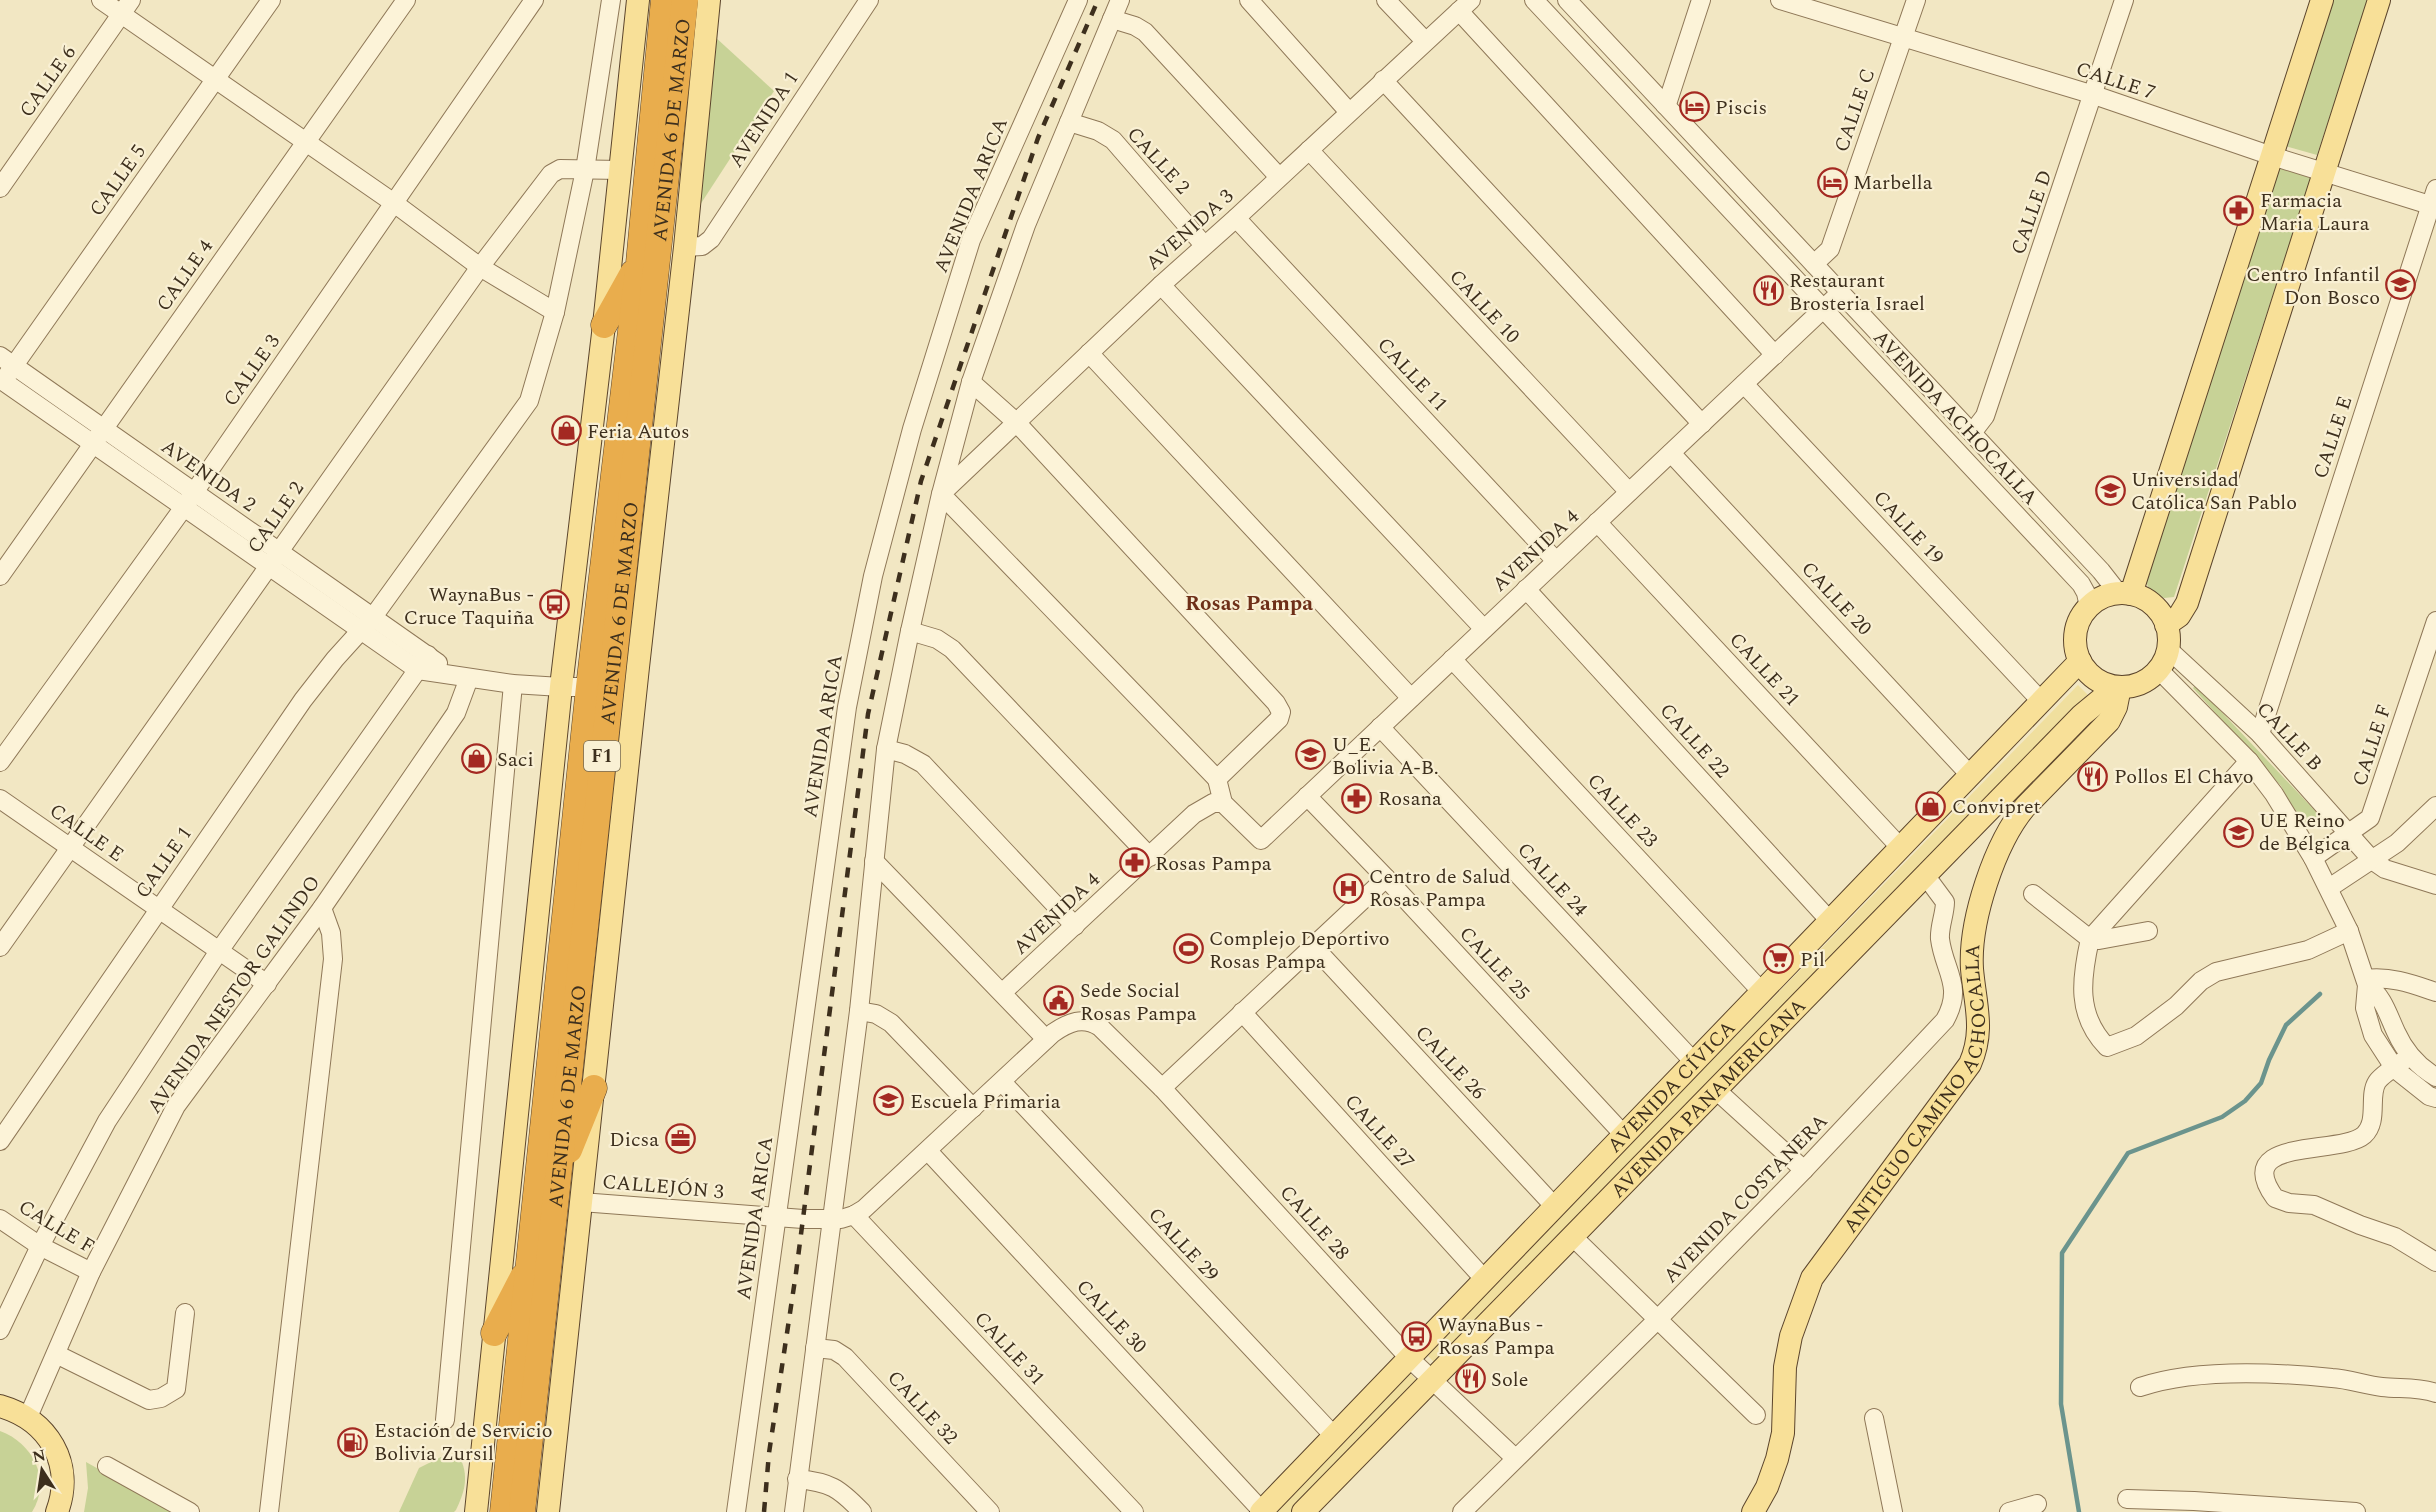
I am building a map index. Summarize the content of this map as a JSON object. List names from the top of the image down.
{
  "streets": {
    "highway": ["AVENIDA 6 DE MARZO", "F1"],
    "main road": ["ANTIGUO CAMINO ACHOCALLA", "AVENIDA CÍVICA", "AVENIDA PANAMERICANA"],
    "street": [
      "CALLE 7",
      "CALLE 6",
      "CALLE C",
      "AVENIDA 1",
      "CALLE 2",
      "CALLE 5",
      "AVENIDA ARICA",
      "CALLE D",
      "AVENIDA 3",
      "CALLE 4",
      "CALLE 10",
      "CALLE 3",
      "CALLE 11",
      "AVENIDA ACHOCALLA",
      "CALLE E",
      "AVENIDA 2",
      "CALLE 19",
      "AVENIDA 4",
      "CALLE 20",
      "CALLE 21",
      "CALLE B",
      "CALLE 22",
      "CALLE F",
      "CALLE 23",
      "CALLE 1",
      "CALLE 24",
      "CALLE 25",
      "AVENIDA NESTOR GALINDO",
      "CALLE 26",
      "CALLE 27",
      "CALLEJÓN 3",
      "AVENIDA COSTANERA",
      "CALLE 28",
      "CALLE 29",
      "CALLE 30",
      "CALLE 31",
      "CALLE 32"
    ]
  },
  "crossings": [
    ["CALLE 7", "CALLE C"],
    ["CALLE 7", "CALLE D"],
    ["CALLE 7", "CALLE E"],
    ["CALLE C", "AVENIDA ACHOCALLA"],
    ["AVENIDA 1", "AVENIDA 6 DE MARZO"],
    ["AVENIDA 6 DE MARZO", "AVENIDA 2"],
    ["AVENIDA 6 DE MARZO", "CALLEJÓN 3"],
    ["CALLE 2", "AVENIDA 3"],
    ["CALLE 2", "CALLE E"],
    ["CALLE 2", "AVENIDA 2"],
    ["CALLE 2", "CALLE 1"],
    ["CALLE 5", "AVENIDA 2"],
    ["AVENIDA ARICA", "CALLEJÓN 3"],
    ["CALLE D", "AVENIDA ACHOCALLA"],
    ["AVENIDA 3", "CALLE 10"],
    ["AVENIDA 3", "CALLE 11"],
    ["CALLE 4", "AVENIDA 2"],
    ["CALLE 10", "AVENIDA 4"],
    ["CALLE 3", "AVENIDA 2"],
    ["CALLE 11", "AVENIDA 4"],
    ["AVENIDA ACHOCALLA", "AVENIDA 4"],
    ["AVENIDA ACHOCALLA", "CALLE B"],
    ["AVENIDA ACHOCALLA", "ANTIGUO CAMINO ACHOCALLA"],
    ["AVENIDA ACHOCALLA", "AVENIDA CÍVICA"],
    ["AVENIDA ACHOCALLA", "AVENIDA PANAMERICANA"],
    ["CALLE E", "CALLE B"],
    ["CALLE E", "CALLE 1"],
    ["CALLE E", "AVENIDA NESTOR GALINDO"],
    ["AVENIDA 2", "CALLE 1"],
    ["AVENIDA 2", "AVENIDA NESTOR GALINDO"],
    ["CALLE 19", "AVENIDA 4"],
    ["CALLE 19", "AVENIDA CÍVICA"],
    ["AVENIDA 4", "CALLE 20"],
    ["AVENIDA 4", "CALLE 21"],
    ["AVENIDA 4", "CALLE 22"],
    ["AVENIDA 4", "CALLE 23"],
    ["AVENIDA 4", "CALLE 24"],
    ["AVENIDA 4", "CALLE 25"],
    ["CALLE 20", "AVENIDA CÍVICA"],
    ["CALLE 21", "AVENIDA CÍVICA"],
    ["CALLE B", "CALLE F"],
    ["CALLE B", "ANTIGUO CAMINO ACHOCALLA"],
    ["CALLE B", "AVENIDA CÍVICA"],
    ["CALLE B", "AVENIDA PANAMERICANA"],
    ["CALLE 22", "AVENIDA CÍVICA"],
    ["CALLE F", "AVENIDA NESTOR GALINDO"],
    ["CALLE 23", "AVENIDA CÍVICA"],
    ["CALLE 24", "AVENIDA CÍVICA"],
    ["CALLE 25", "AVENIDA CÍVICA"],
    ["CALLE 26", "AVENIDA CÍVICA"],
    ["ANTIGUO CAMINO ACHOCALLA", "AVENIDA CÍVICA"],
    ["ANTIGUO CAMINO ACHOCALLA", "AVENIDA PANAMERICANA"],
    ["AVENIDA CÍVICA", "AVENIDA PANAMERICANA"],
    ["AVENIDA CÍVICA", "CALLE 27"],
    ["AVENIDA CÍVICA", "CALLE 28"],
    ["AVENIDA CÍVICA", "CALLE 29"],
    ["AVENIDA CÍVICA", "CALLE 30"],
    ["AVENIDA PANAMERICANA", "AVENIDA COSTANERA"],
    ["AVENIDA PANAMERICANA", "CALLE 28"],
    ["CALLEJÓN 3", "CALLE 31"],
    ["AVENIDA COSTANERA", "CALLE 28"]
  ],
  "districts": ["Rosas Pampa"],
  "places": {
    "hotel": ["Piscis", "Marbella"],
    "pharmacy": ["Farmacia Maria Laura", "Rosana", "Rosas Pampa"],
    "school or university": [
      "Centro Infantil Don Bosco",
      "Universidad Católica San Pablo",
      "U_E. Bolivia A-B.",
      "UE Reino de Bélgica",
      "Escuela Primaria"
    ],
    "restaurant": ["Restaurant Brosteria Israel", "Pollos El Chavo", "Sole"],
    "shop": ["Feria Autos", "Saci", "Convipret"],
    "bus stop": ["WaynaBus - Cruce Taquiña", "WaynaBus - Rosas Pampa"],
    "hospital": ["Centro de Salud Rosas Pampa"],
    "sports": ["Complejo Deportivo Rosas Pampa"],
    "supermarket": ["Pil"],
    "public building": ["Sede Social Rosas Pampa"],
    "office": ["Dicsa"],
    "fuel station": ["Estación de Servicio Bolivia Zursil"]
  },
  "north": "top"
}
